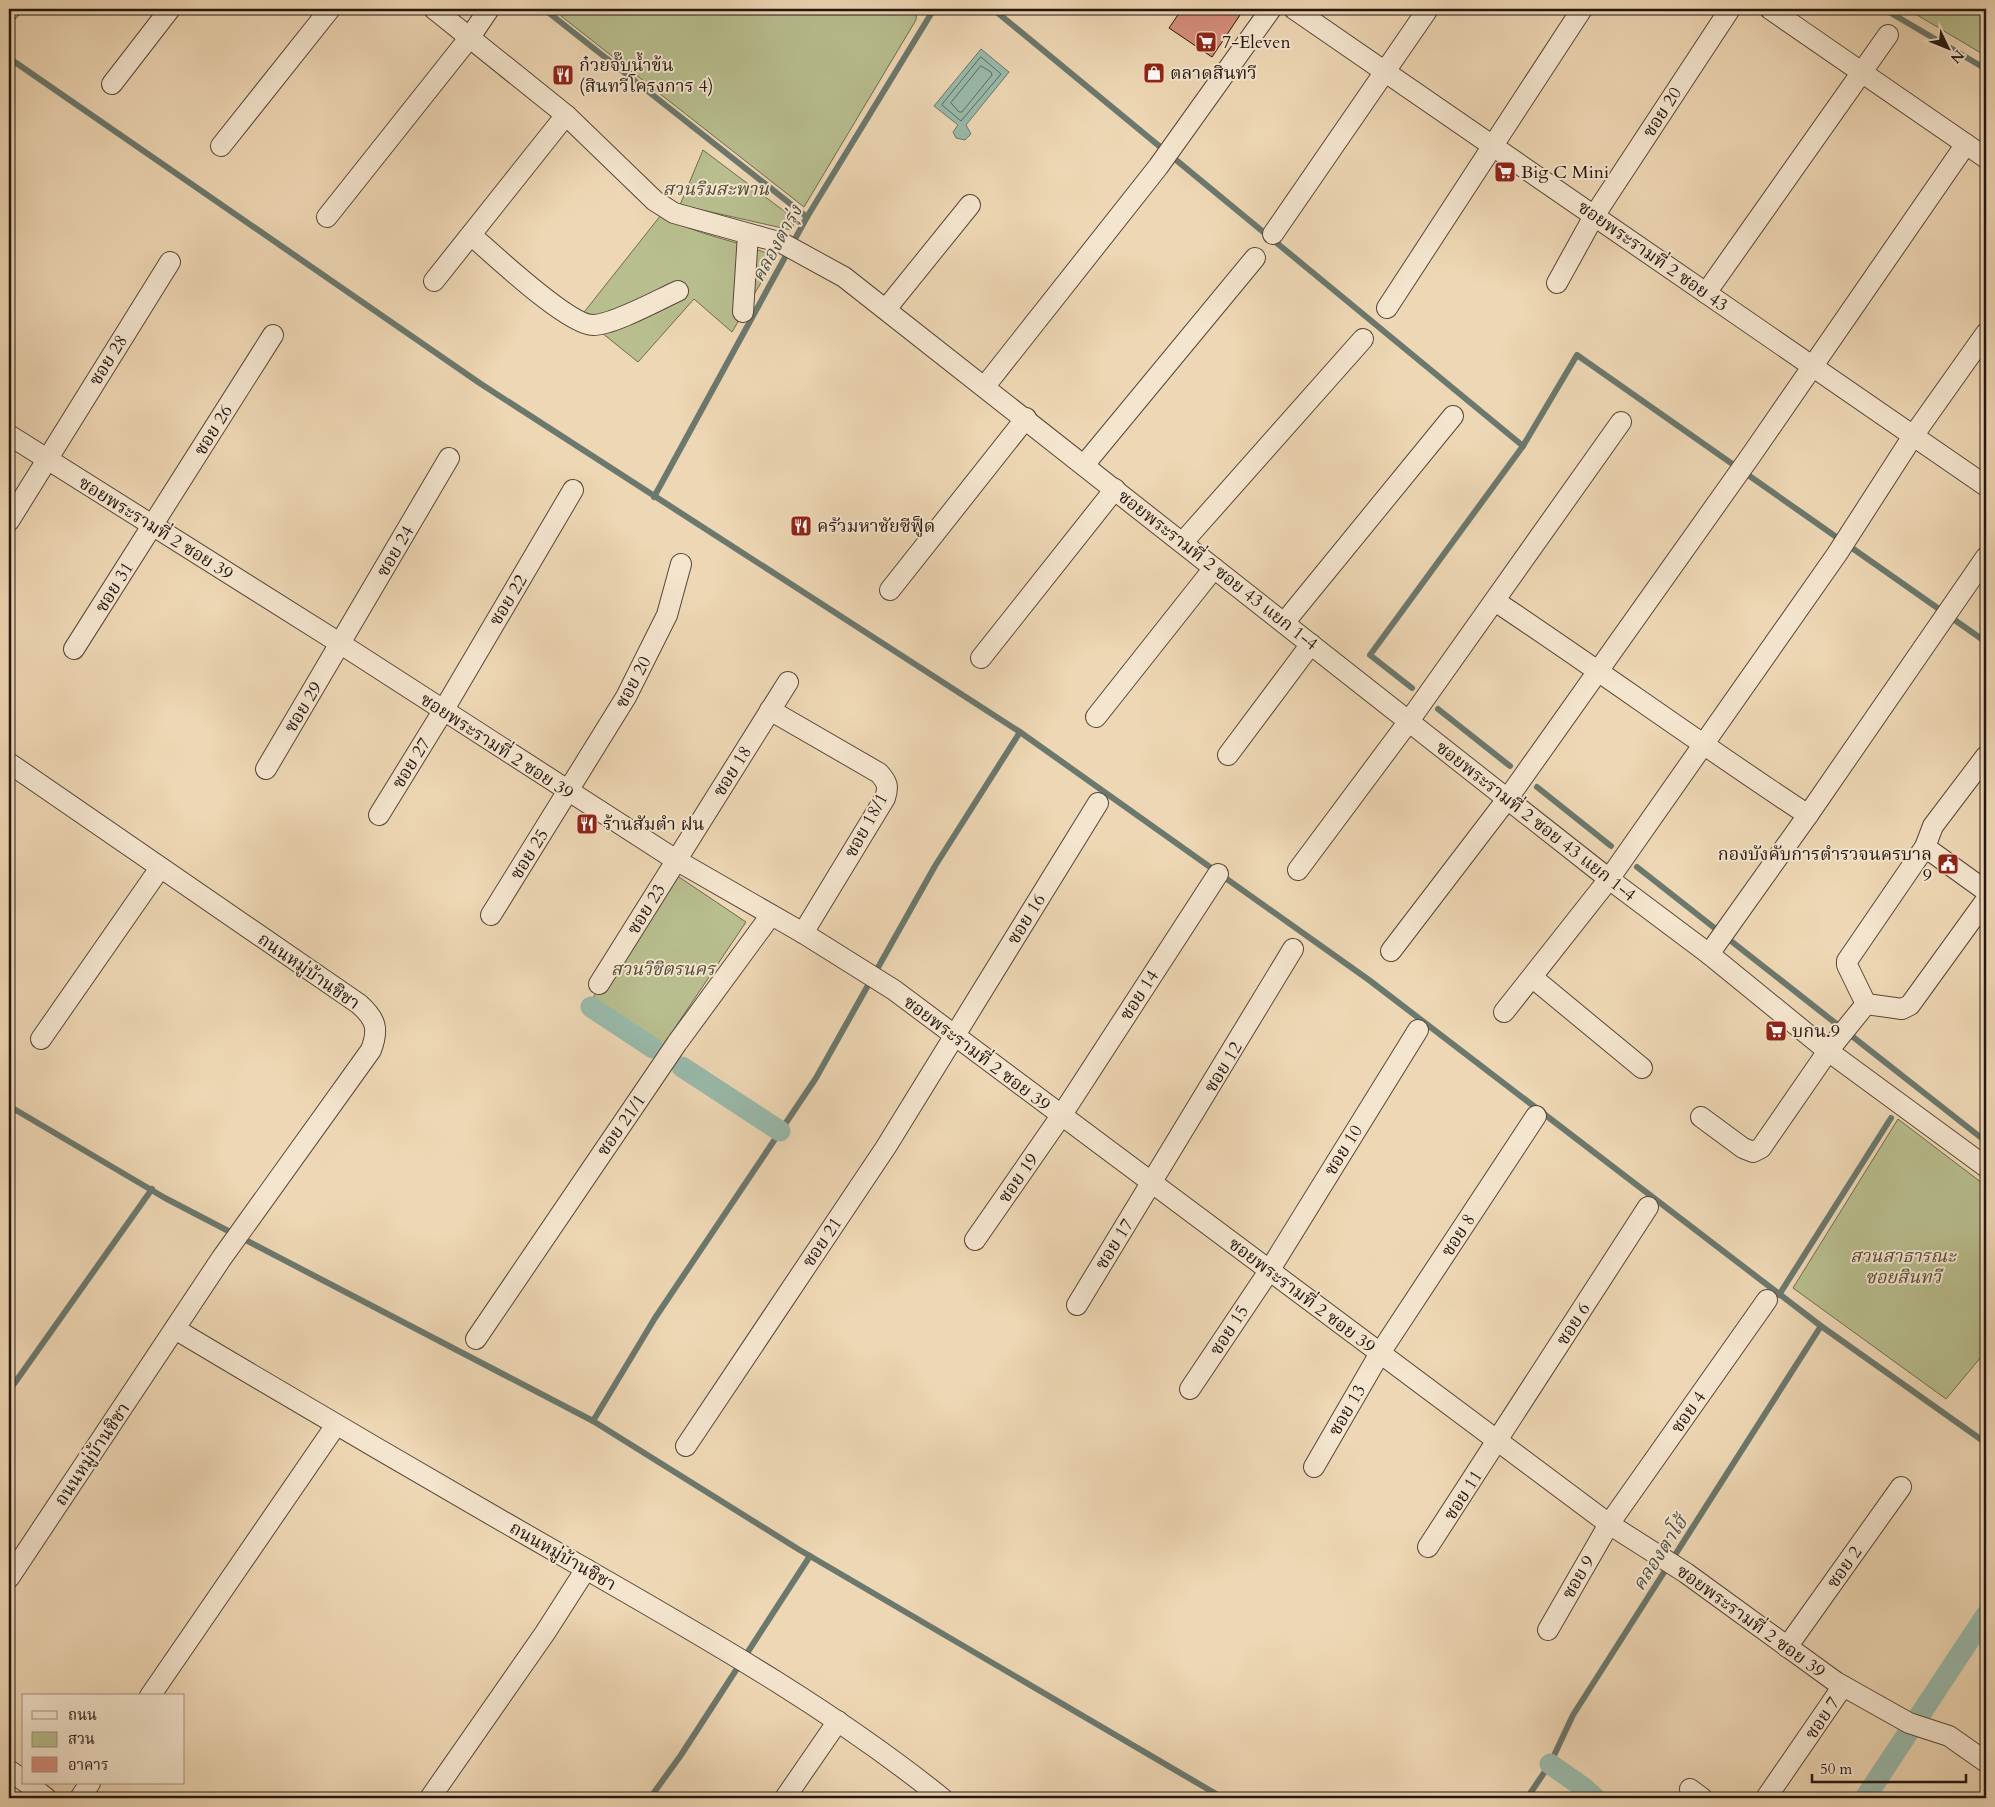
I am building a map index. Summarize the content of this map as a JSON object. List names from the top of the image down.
{
  "streets": {
    "street": [
      "ซอย 20",
      "ซอยพระรามที่ 2 ซอย 43",
      "ซอย 28",
      "ซอย 26",
      "ซอยพระรามที่ 2 ซอย 39",
      "ซอย 24",
      "ซอยพระรามที่ 2 ซอย 43 แยก 1-4",
      "ซอย 31",
      "ซอย 22",
      "ซอย 29",
      "ซอย 27",
      "ซอย 18",
      "ซอย 18/1",
      "ซอย 25",
      "ซอย 23",
      "ซอย 16",
      "ถนนหมู่บ้านชิชา",
      "ซอย 14",
      "ซอย 12",
      "ซอย 21/1",
      "ซอย 10",
      "ซอย 19",
      "ซอย 8",
      "ซอย 21",
      "ซอย 17",
      "ซอย 6",
      "ซอย 15",
      "ซอย 13",
      "ซอย 4",
      "ซอย 11",
      "ซอย 2",
      "ซอย 9",
      "ซอย 7"
    ]
  },
  "crossings": [
    ["ซอย 20", "ซอยพระรามที่ 2 ซอย 43"],
    ["ซอย 20", "ซอยพระรามที่ 2 ซอย 39"],
    ["ซอย 20", "ซอย 25"],
    ["ซอย 28", "ซอยพระรามที่ 2 ซอย 39"],
    ["ซอย 26", "ซอยพระรามที่ 2 ซอย 39"],
    ["ซอย 26", "ซอย 31"],
    ["ซอยพระรามที่ 2 ซอย 39", "ซอย 24"],
    ["ซอยพระรามที่ 2 ซอย 39", "ซอย 31"],
    ["ซอยพระรามที่ 2 ซอย 39", "ซอย 22"],
    ["ซอยพระรามที่ 2 ซอย 39", "ซอย 29"],
    ["ซอยพระรามที่ 2 ซอย 39", "ซอย 27"],
    ["ซอยพระรามที่ 2 ซอย 39", "ซอย 18"],
    ["ซอยพระรามที่ 2 ซอย 39", "ซอย 18/1"],
    ["ซอยพระรามที่ 2 ซอย 39", "ซอย 25"],
    ["ซอยพระรามที่ 2 ซอย 39", "ซอย 23"],
    ["ซอยพระรามที่ 2 ซอย 39", "ซอย 16"],
    ["ซอยพระรามที่ 2 ซอย 39", "ซอย 14"],
    ["ซอยพระรามที่ 2 ซอย 39", "ซอย 12"],
    ["ซอยพระรามที่ 2 ซอย 39", "ซอย 21/1"],
    ["ซอยพระรามที่ 2 ซอย 39", "ซอย 10"],
    ["ซอยพระรามที่ 2 ซอย 39", "ซอย 19"],
    ["ซอยพระรามที่ 2 ซอย 39", "ซอย 8"],
    ["ซอยพระรามที่ 2 ซอย 39", "ซอย 21"],
    ["ซอยพระรามที่ 2 ซอย 39", "ซอย 17"],
    ["ซอยพระรามที่ 2 ซอย 39", "ซอย 6"],
    ["ซอยพระรามที่ 2 ซอย 39", "ซอย 15"],
    ["ซอยพระรามที่ 2 ซอย 39", "ซอย 13"],
    ["ซอยพระรามที่ 2 ซอย 39", "ซอย 4"],
    ["ซอยพระรามที่ 2 ซอย 39", "ซอย 11"],
    ["ซอยพระรามที่ 2 ซอย 39", "ซอย 2"],
    ["ซอยพระรามที่ 2 ซอย 39", "ซอย 9"],
    ["ซอยพระรามที่ 2 ซอย 39", "ซอย 7"],
    ["ซอย 24", "ซอย 29"],
    ["ซอย 22", "ซอย 27"],
    ["ซอย 18", "ซอย 18/1"],
    ["ซอย 18", "ซอย 23"],
    ["ซอย 16", "ซอย 21"],
    ["ซอย 14", "ซอย 19"],
    ["ซอย 12", "ซอย 17"],
    ["ซอย 10", "ซอย 15"],
    ["ซอย 8", "ซอย 13"],
    ["ซอย 6", "ซอย 11"],
    ["ซอย 4", "ซอย 9"]
  ],
  "water": ["คลองตารุ่ง", "คลองตาโฮ้"],
  "parks": ["สวนริมสะพาน", "สวนวิชิตรนคร", "สวนสาธารณะ ซอยสินทวี"],
  "places": {
    "supermarket": ["7-Eleven", "Big C Mini", "บกน.9"],
    "shop": ["ตลาดสินทวี"],
    "restaurant": ["ก๋วยจั๊บน้ำข้น (สินทวีโครงการ 4)", "ครัวมหาชัยซีฟู็ด", "ร้านสัมตำ ฝน"],
    "public building": ["กองบังคับการตำรวจนครบาล 9"]
  },
  "legend": ["ถนน", "สวน", "อาคาร"],
  "scale_bar": "50 m",
  "north": "bottom right"
}
